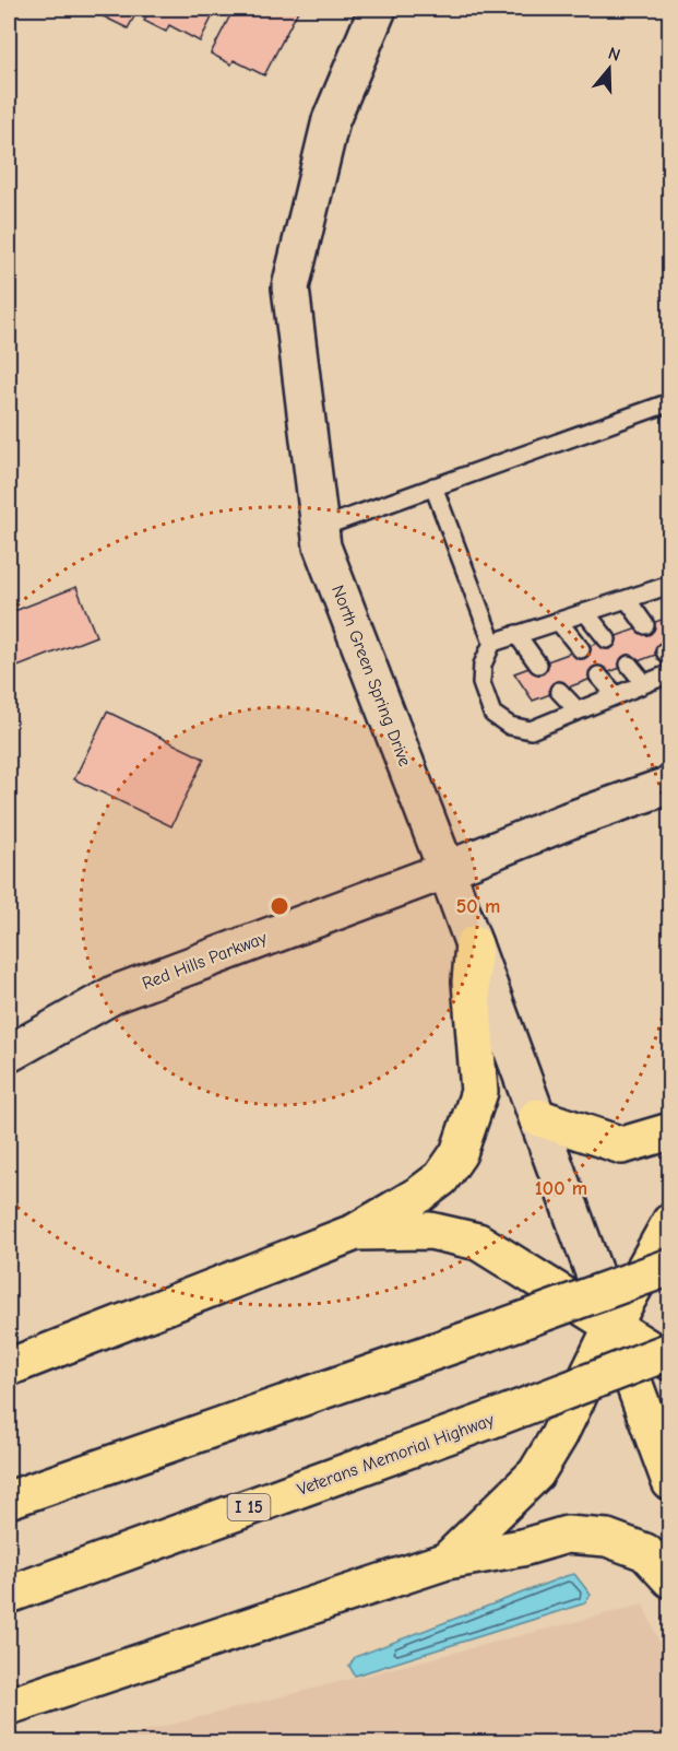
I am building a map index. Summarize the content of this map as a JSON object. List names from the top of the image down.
{
  "streets": {
    "main road": [
      "North Green Spring Drive",
      "Red Hills Parkway",
      "Veterans Memorial Highway",
      "I 15"
    ]
  },
  "crossings": [
    ["North Green Spring Drive", "Red Hills Parkway"]
  ],
  "north": "top",
  "rings": ["50 m", "100 m"]
}
